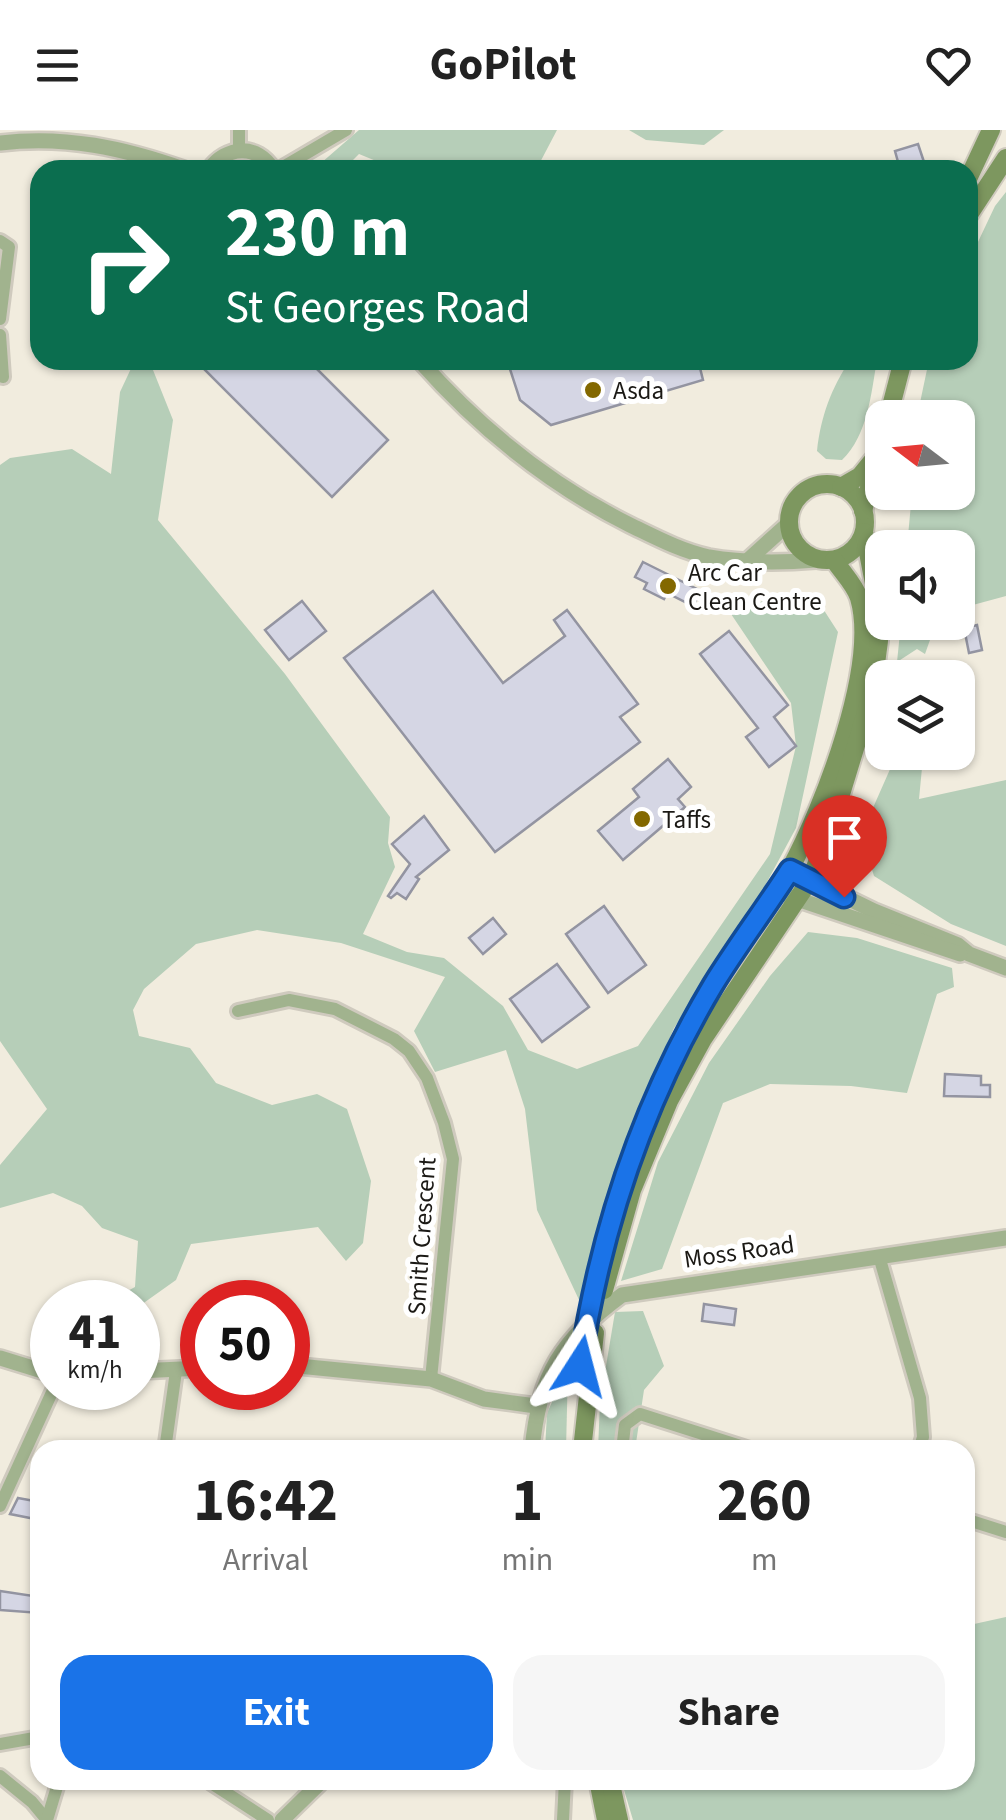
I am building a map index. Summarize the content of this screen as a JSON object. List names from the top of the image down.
{
  "streets": {
    "street": ["Smith Crescent", "Moss Road"]
  },
  "places": ["Asda", "Arc Car Clean Centre", "Taffs"],
  "north": "left",
  "page": {
    "header": "GoPilot",
    "turn": ["230 m", "St Georges Road"],
    "speed": "41 km/h",
    "limit": "50",
    "eta": [
      "16:42",
      "Arrival",
      "1",
      "min",
      "260",
      "m"
    ],
    "buttons": ["Exit", "Share"]
  }
}
